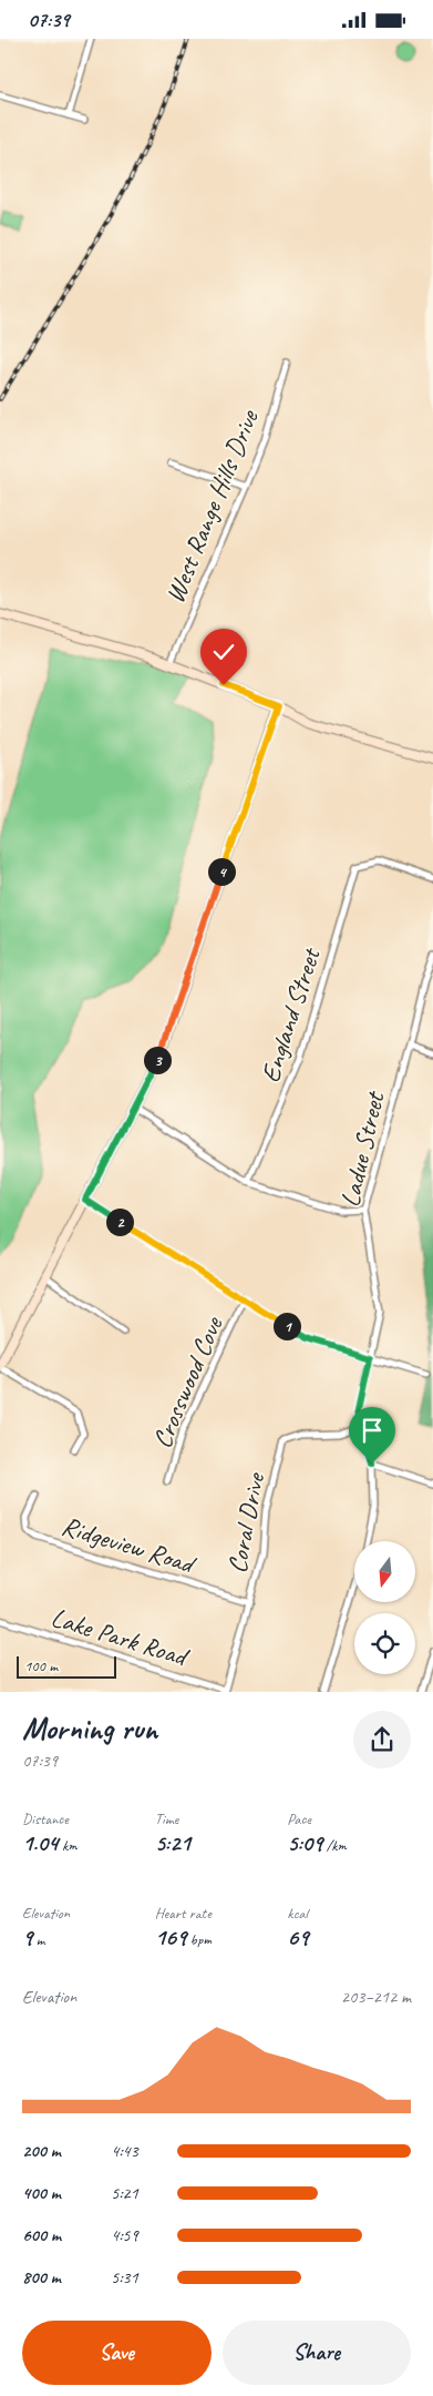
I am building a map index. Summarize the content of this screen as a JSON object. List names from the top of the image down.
{
  "streets": {
    "street": [
      "West Range Hills Drive",
      "England Street",
      "Ladue Street",
      "Crosswood Cove",
      "Coral Drive",
      "Ridgeview Road",
      "Lake Park Road"
    ]
  },
  "crossings": [
    ["Ladue Street", "Coral Drive"],
    ["Coral Drive", "Ridgeview Road"],
    ["Coral Drive", "Lake Park Road"]
  ],
  "scale_bar": "100 m",
  "north": "bottom",
  "page": {
    "status": "07:39",
    "pins": [
      "4",
      "3",
      "2",
      "1"
    ],
    "scale": "100 m",
    "heading": ["Morning run", "07:39"],
    "stats": [
      ["Distance", "1.04 km"],
      ["Time", "5:21"],
      ["Pace", "5:09 /km"],
      ["Elevation", "9 m"],
      ["Heart rate", "169 bpm"],
      ["kcal", "69"]
    ],
    "chart": ["Elevation", "203–212 m"],
    "list": [
      {
        "name": "200 m",
        "note": "4:43"
      },
      {
        "name": "400 m",
        "note": "5:21"
      },
      {
        "name": "600 m",
        "note": "4:59"
      },
      {
        "name": "800 m",
        "note": "5:31"
      }
    ],
    "buttons": ["Save", "Share"]
  }
}
